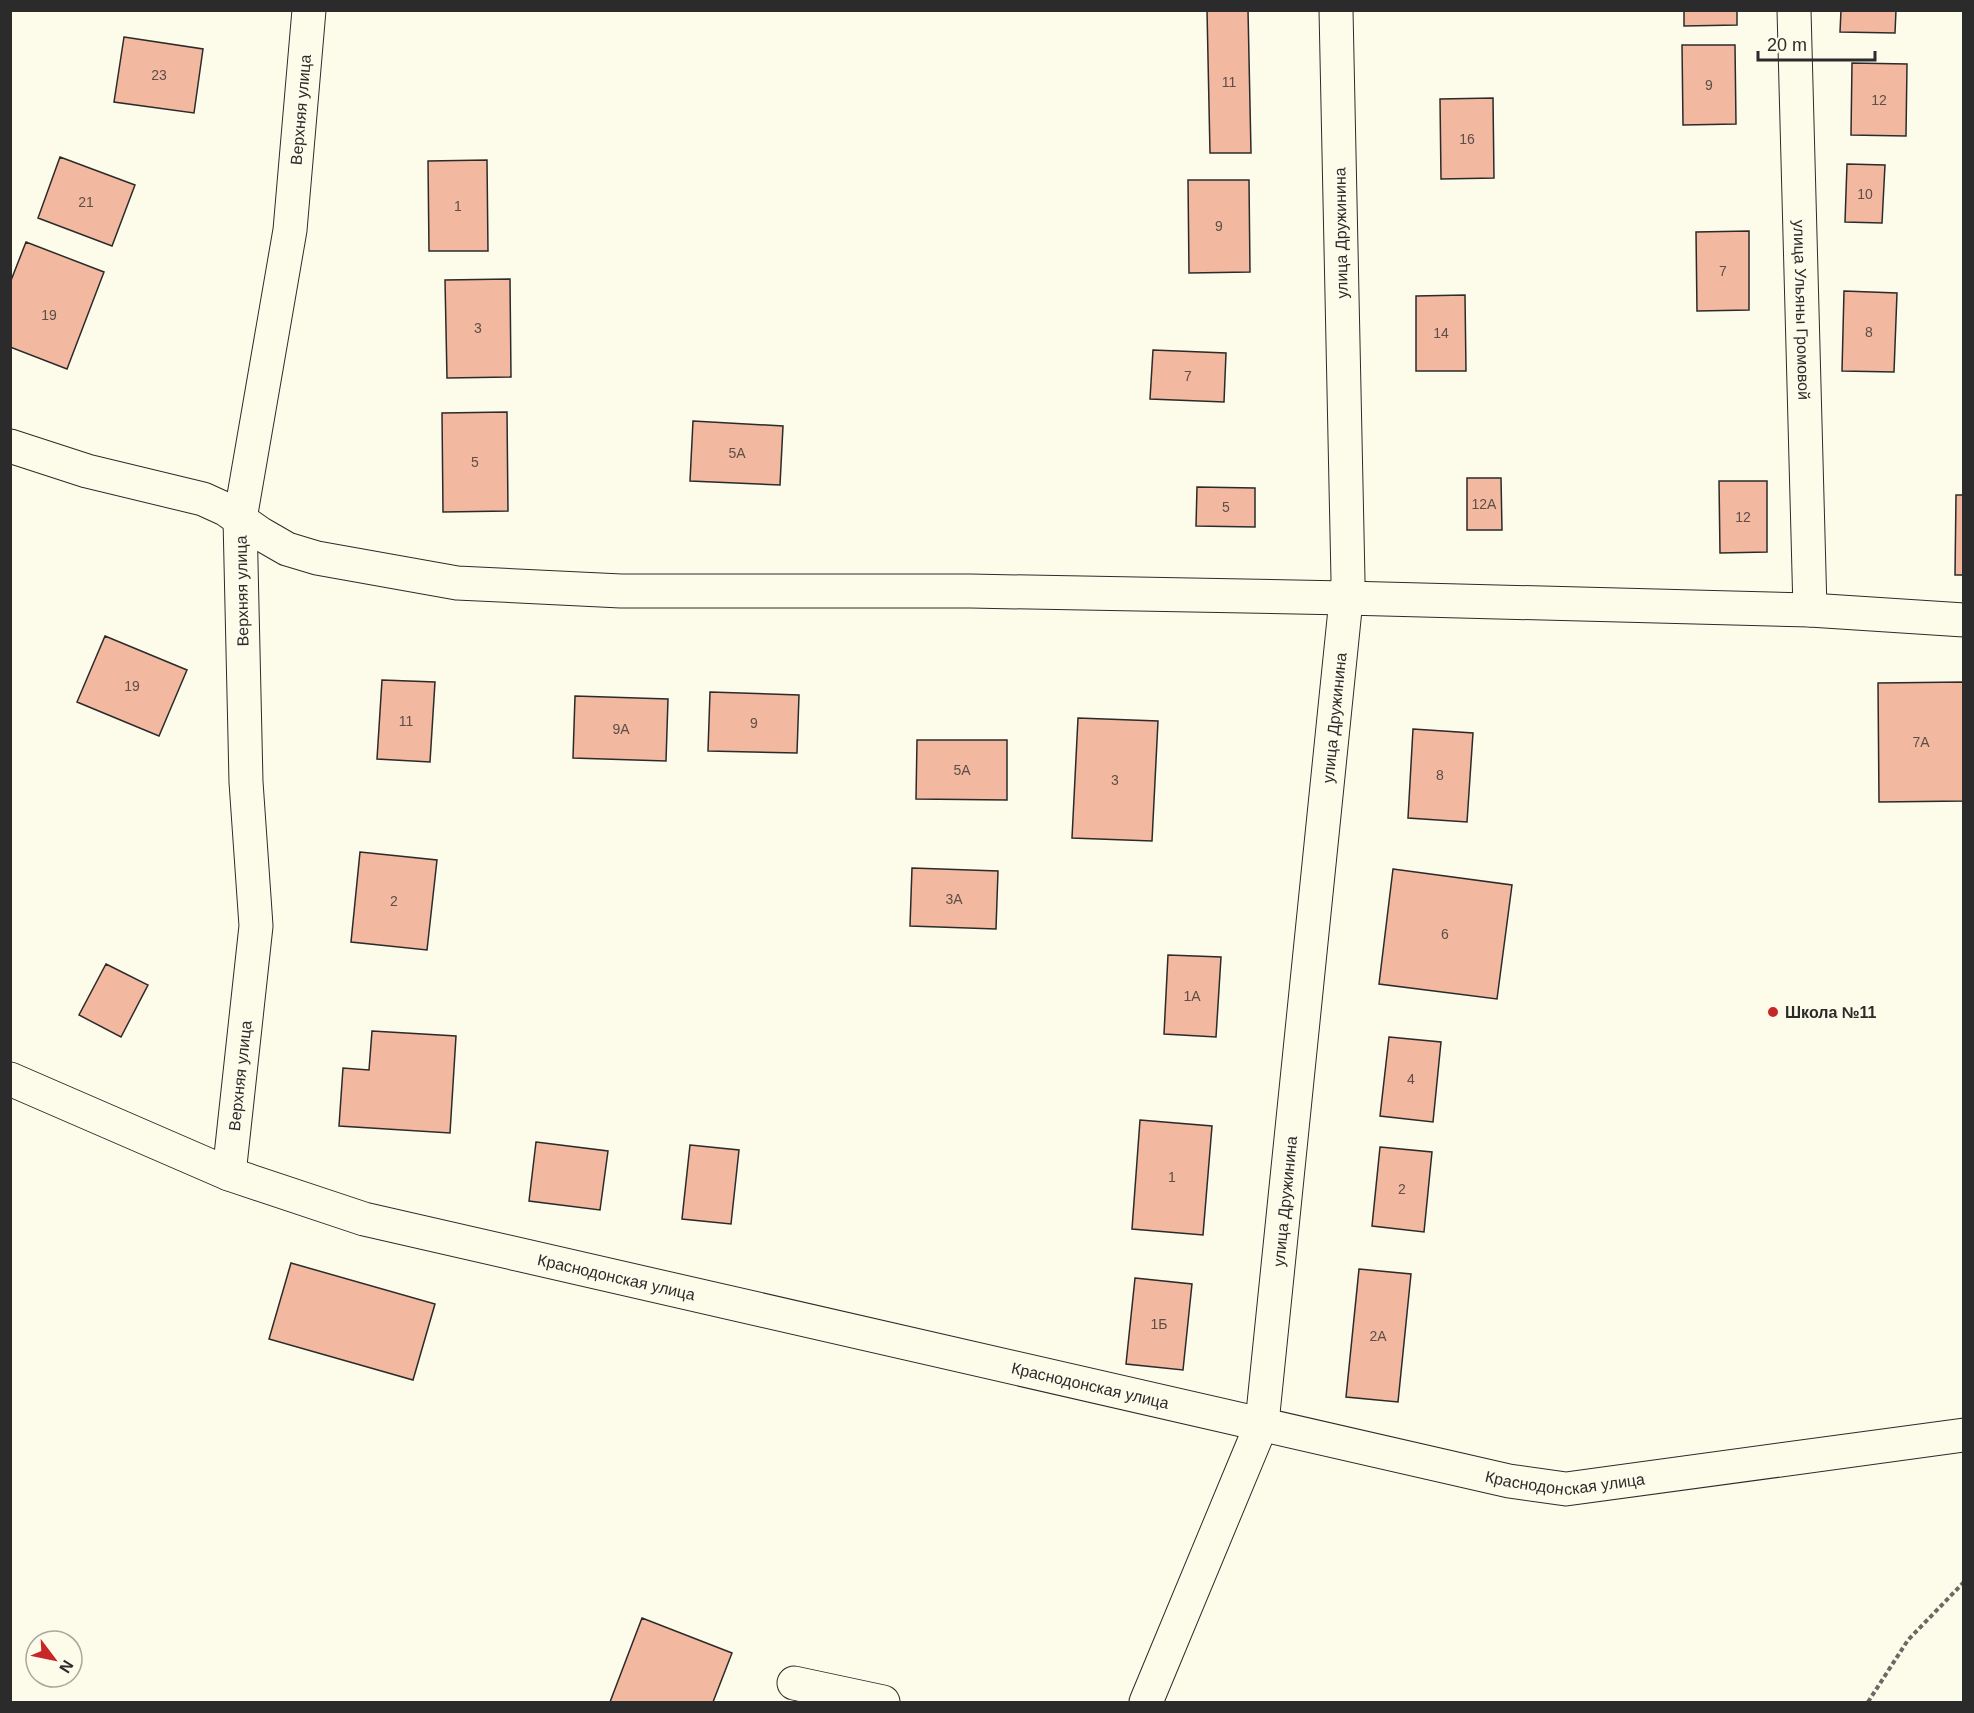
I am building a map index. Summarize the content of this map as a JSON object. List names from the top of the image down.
{
  "streets": {
    "street": [
      "Верхняя улица",
      "улица Дружинина",
      "улица Ульяны Громовой",
      "Краснодонская улица"
    ]
  },
  "crossings": [
    ["Верхняя улица", "Краснодонская улица"],
    ["улица Дружинина", "Краснодонская улица"]
  ],
  "places": ["Школа №11"],
  "house_numbers": [
    "23",
    "11",
    "9",
    "12",
    "16",
    "10",
    "21",
    "1",
    "9",
    "7",
    "19",
    "3",
    "8",
    "14",
    "7",
    "5А",
    "5",
    "12А",
    "5",
    "12",
    "19",
    "11",
    "9",
    "9А",
    "7А",
    "5А",
    "8",
    "3",
    "3А",
    "2",
    "6",
    "1А",
    "4",
    "1",
    "2",
    "1Б",
    "2А"
  ],
  "scale_bar": "20 m",
  "north": "bottom right"
}
